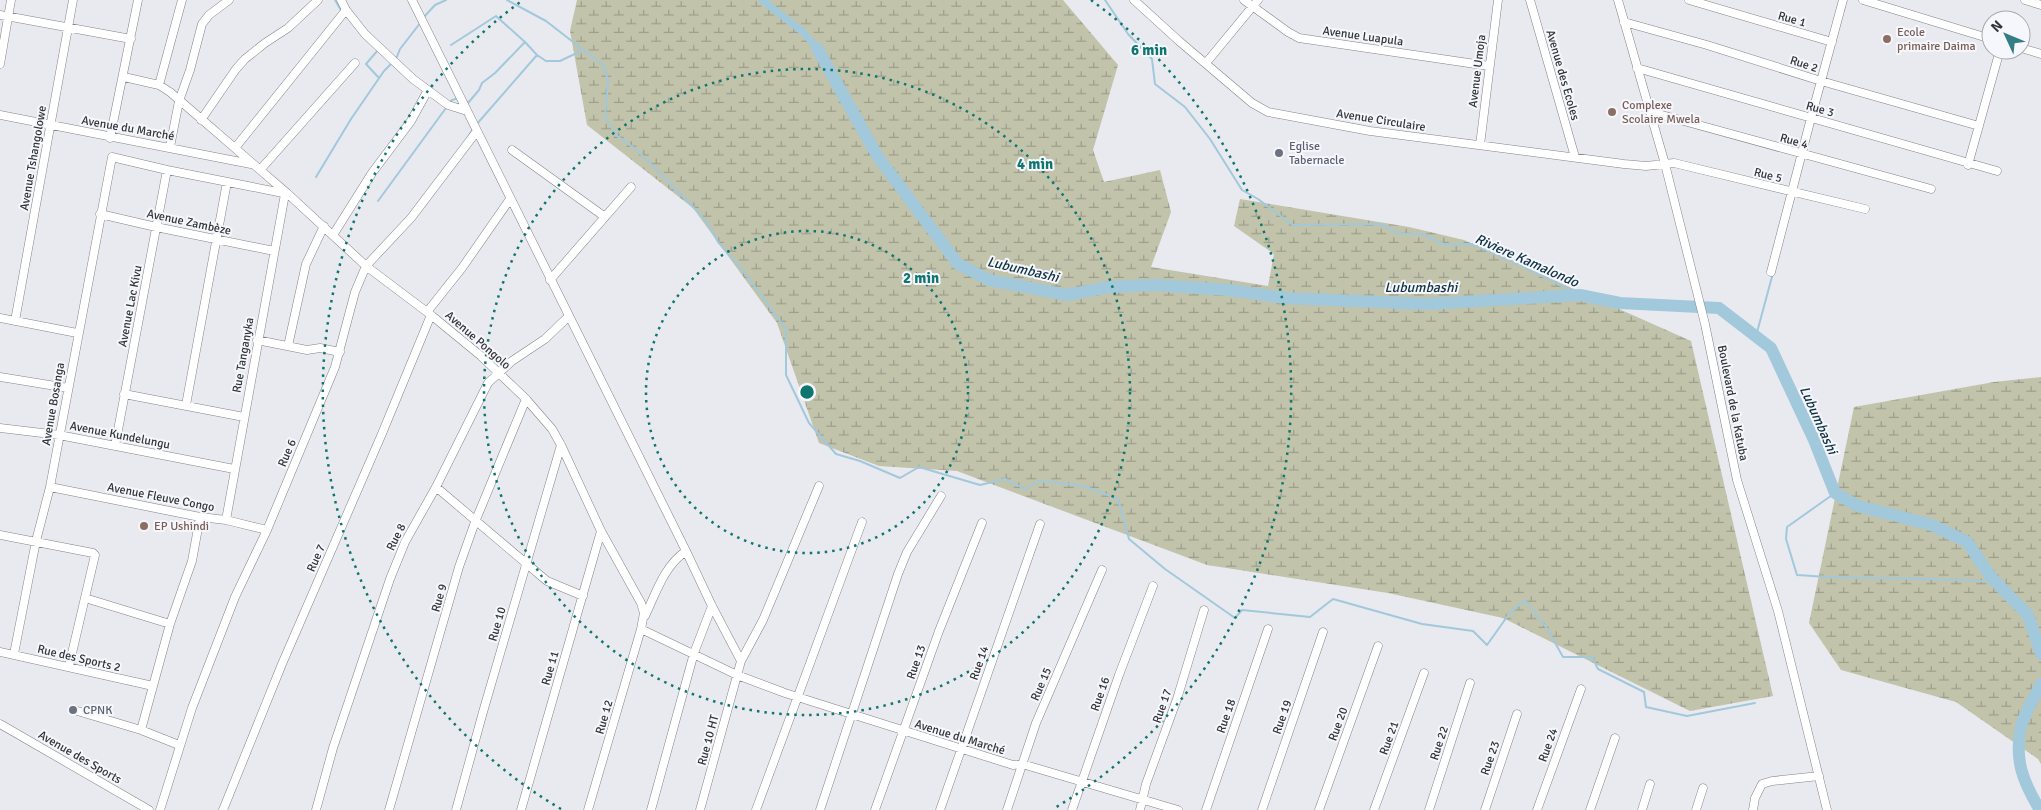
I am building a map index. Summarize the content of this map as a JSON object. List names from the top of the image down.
{
  "streets": {
    "street": [
      "Rue 1",
      "Avenue Luapula",
      "Rue 2",
      "Avenue Umoja",
      "Avenue des Ecoles",
      "Rue 3",
      "Avenue Circulaire",
      "Avenue du Marché",
      "Rue 4",
      "Avenue Tshangolowe",
      "Rue 5",
      "Avenue Zambèze",
      "Avenue Lac Kivu",
      "Avenue Pongolo",
      "Rue Tanganyka",
      "Boulevard de la Katuba",
      "Avenue Bosanga",
      "Avenue Kundelungu",
      "Rue 6",
      "Avenue Fleuve Congo",
      "Rue 8",
      "Rue 7",
      "Rue 9",
      "Rue 10",
      "Rue des Sports 2",
      "Rue 13",
      "Rue 14",
      "Rue 11",
      "Rue 15",
      "Rue 16",
      "Rue 17",
      "Rue 18",
      "Rue 12",
      "Rue 19",
      "Rue 20",
      "Rue 21",
      "Rue 10 HT",
      "Rue 22",
      "Rue 24",
      "Avenue des Sports",
      "Rue 23"
    ]
  },
  "crossings": [
    ["Avenue Luapula", "Avenue Umoja"],
    ["Rue 2", "Boulevard de la Katuba"],
    ["Avenue Umoja", "Avenue Circulaire"],
    ["Avenue des Ecoles", "Avenue Circulaire"],
    ["Rue 3", "Boulevard de la Katuba"],
    ["Avenue Circulaire", "Rue 5"],
    ["Avenue Circulaire", "Boulevard de la Katuba"],
    ["Avenue du Marché", "Avenue Tshangolowe"],
    ["Avenue du Marché", "Avenue Pongolo"],
    ["Avenue du Marché", "Rue 13"],
    ["Avenue du Marché", "Rue 14"],
    ["Avenue du Marché", "Rue 15"],
    ["Avenue du Marché", "Rue 16"],
    ["Avenue du Marché", "Rue 17"],
    ["Avenue du Marché", "Rue 10 HT"],
    ["Rue 4", "Boulevard de la Katuba"],
    ["Rue 5", "Boulevard de la Katuba"],
    ["Avenue Zambèze", "Avenue Lac Kivu"],
    ["Avenue Zambèze", "Rue Tanganyka"],
    ["Avenue Zambèze", "Avenue Bosanga"],
    ["Avenue Lac Kivu", "Avenue Bosanga"],
    ["Avenue Lac Kivu", "Avenue Kundelungu"],
    ["Avenue Pongolo", "Rue Tanganyka"],
    ["Avenue Pongolo", "Rue 6"],
    ["Avenue Pongolo", "Rue 8"],
    ["Avenue Pongolo", "Rue 7"],
    ["Avenue Pongolo", "Rue 9"],
    ["Avenue Pongolo", "Rue 10"],
    ["Avenue Pongolo", "Rue 11"],
    ["Rue Tanganyka", "Avenue Kundelungu"],
    ["Rue Tanganyka", "Avenue Fleuve Congo"],
    ["Avenue Bosanga", "Avenue Kundelungu"],
    ["Avenue Bosanga", "Avenue Fleuve Congo"],
    ["Avenue Bosanga", "Rue des Sports 2"],
    ["Rue 6", "Avenue Fleuve Congo"]
  ],
  "water": ["Riviere Kamalondo", "Lubumbashi"],
  "places": [
    "Ecole primaire Daima",
    "Complexe Scolaire Mwela",
    "Eglise Tabernacle",
    "EP Ushindi",
    "CPNK"
  ],
  "north": "top left",
  "rings": ["6 min", "4 min", "2 min"]
}
